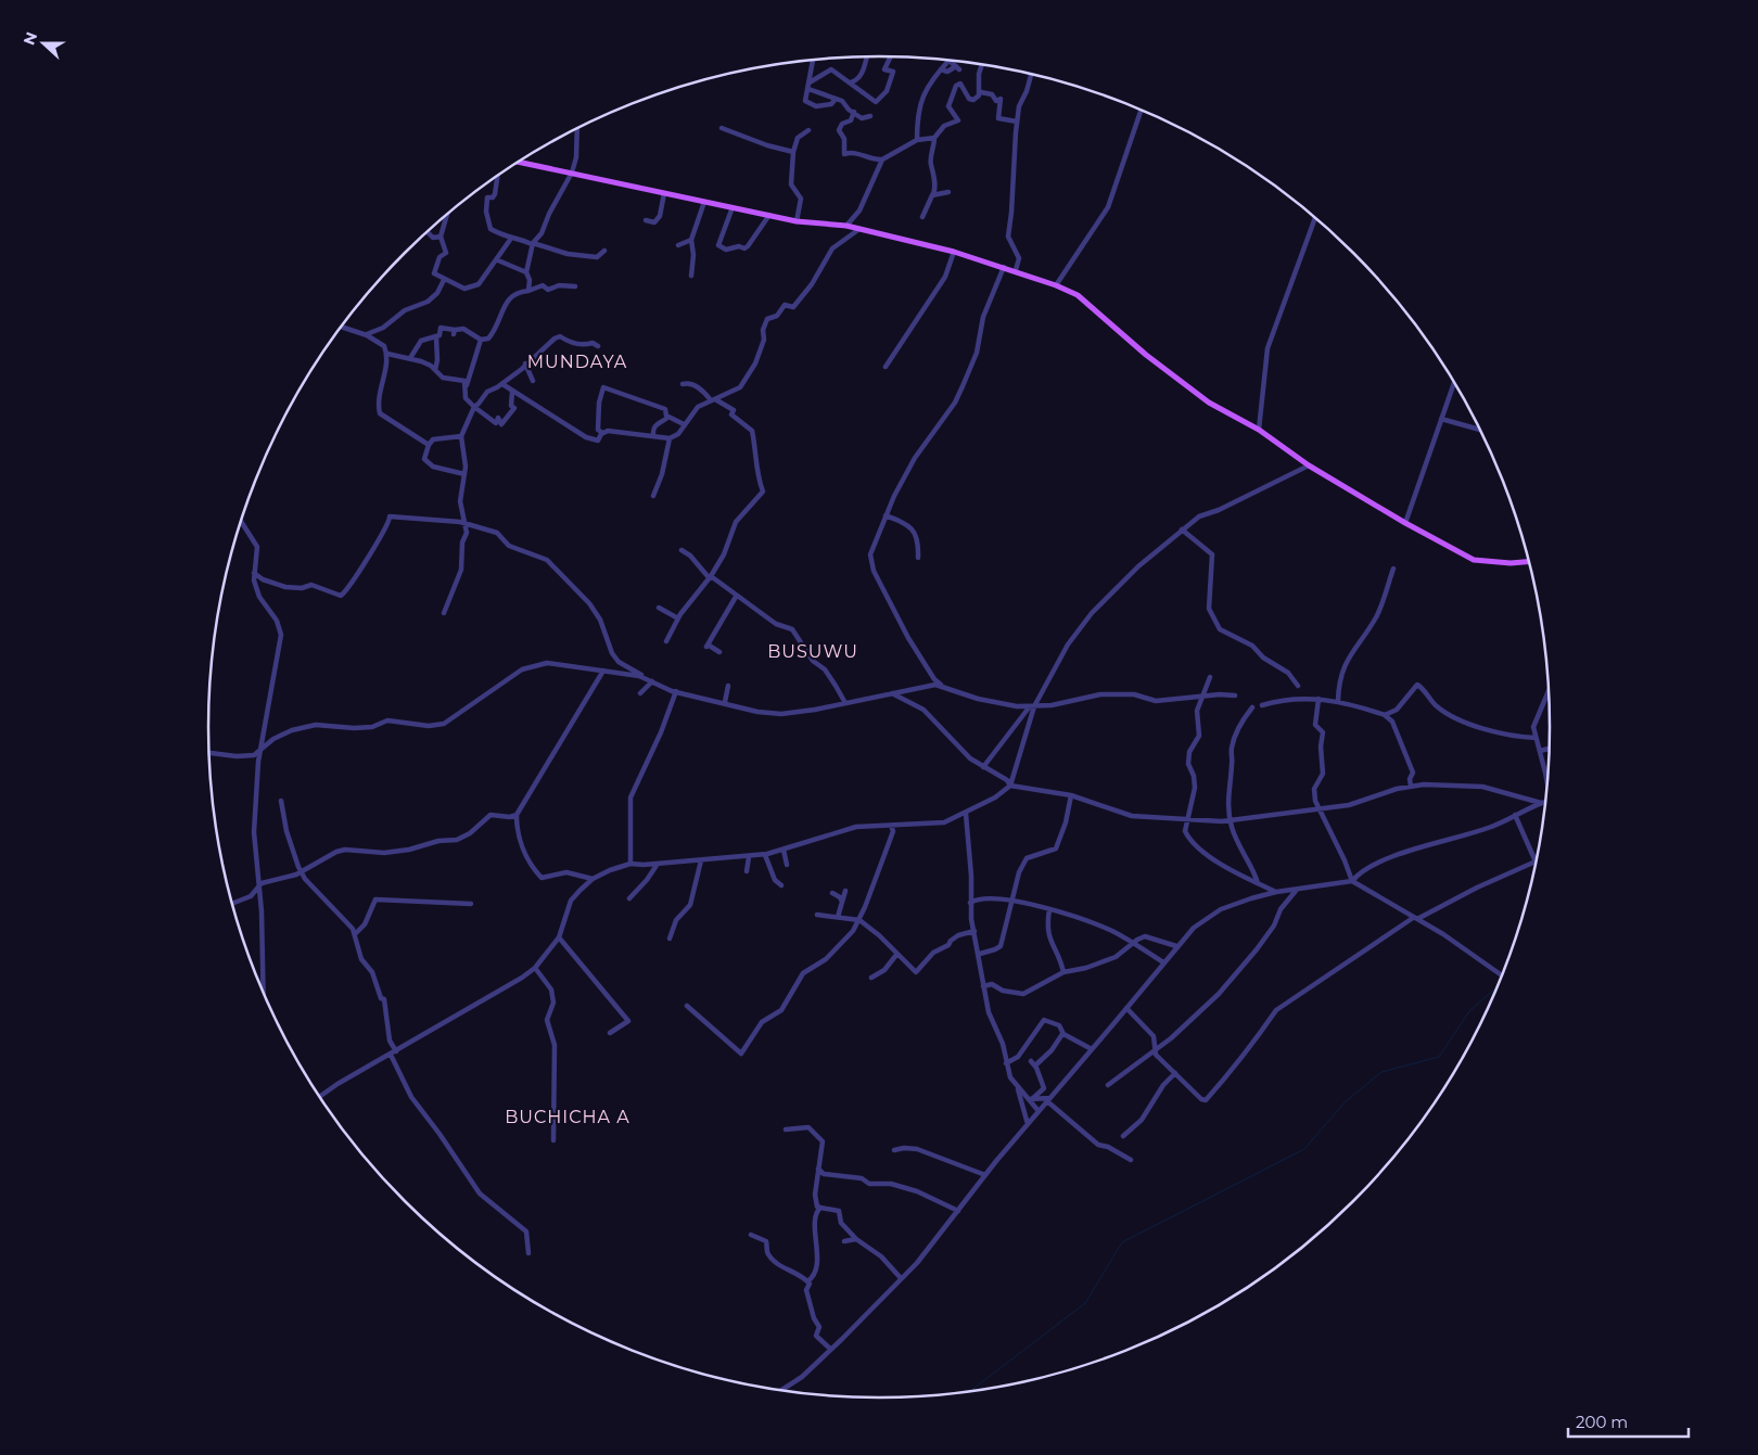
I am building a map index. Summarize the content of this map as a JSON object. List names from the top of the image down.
{
  "districts": ["MUNDAYA", "BUSUWU", "BUCHICHA A"],
  "scale_bar": "200 m",
  "north": "left"
}
